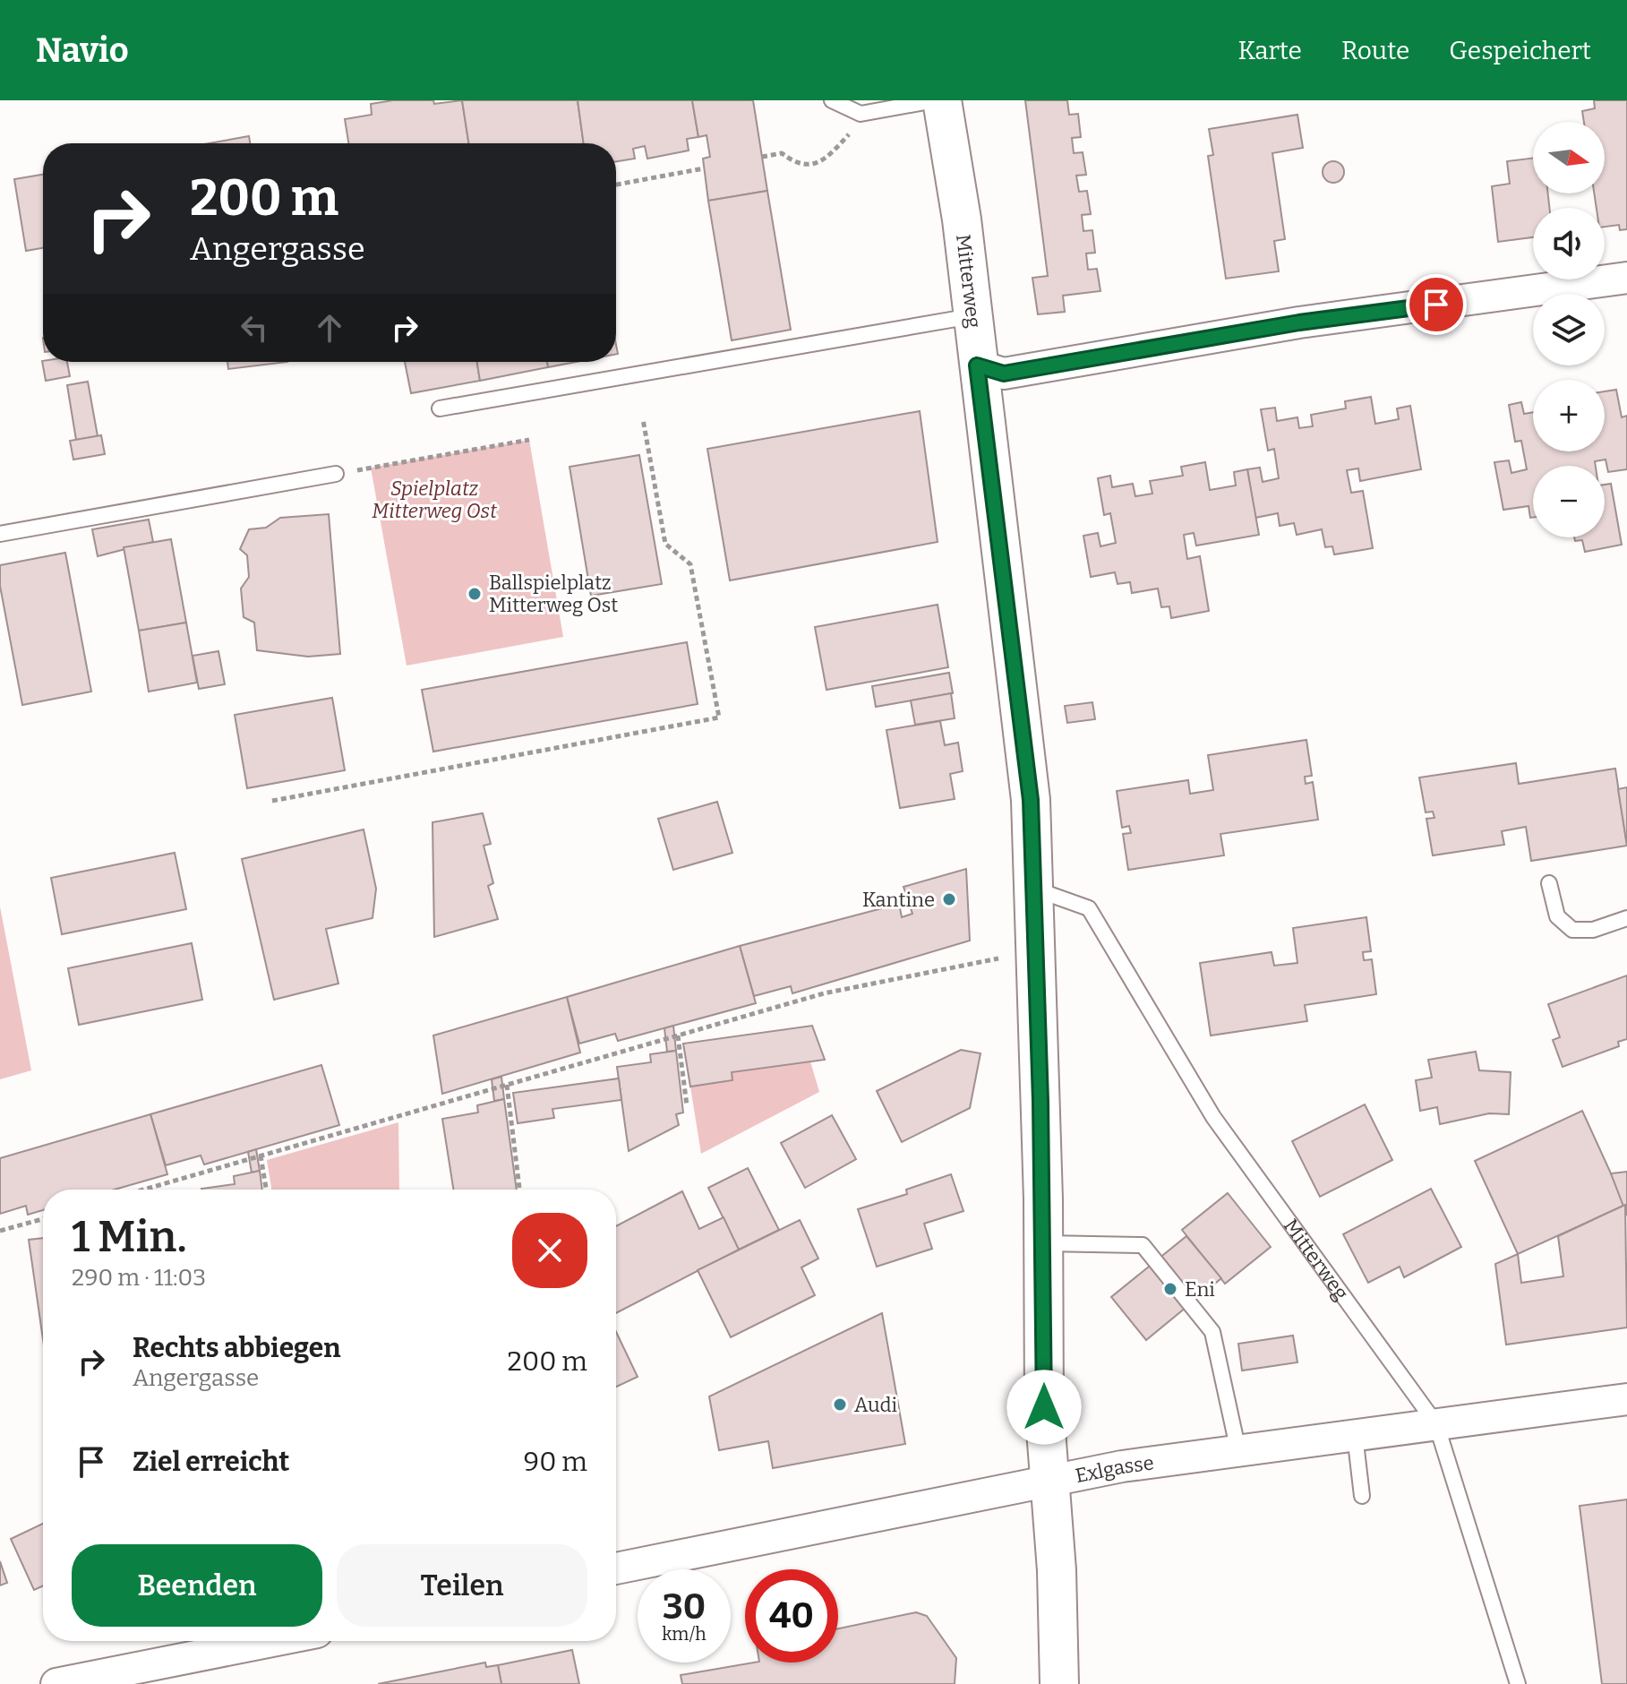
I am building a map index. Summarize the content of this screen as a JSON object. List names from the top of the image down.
{
  "streets": {
    "street": ["Mitterweg", "Exlgasse"]
  },
  "crossings": [
    ["Mitterweg", "Exlgasse"]
  ],
  "parks": ["Spielplatz Mitterweg Ost"],
  "places": [
    "Ballspielplatz Mitterweg Ost",
    "Kantine",
    "Eni",
    "Audi"
  ],
  "north": "right",
  "page": {
    "header": "Navio",
    "nav": ["Karte", "Route", "Gespeichert"],
    "map_buttons": ["+", "−"],
    "turn": ["200 m", "Angergasse"],
    "heading": ["1 Min.", "290 m · 11:03"],
    "list": [
      {
        "name": "Rechts abbiegen",
        "note": "Angergasse",
        "value": "200 m"
      },
      {
        "name": "Ziel erreicht",
        "value": "90 m"
      }
    ],
    "buttons": ["Beenden", "Teilen"],
    "speed": "30 km/h",
    "limit": "40"
  }
}
